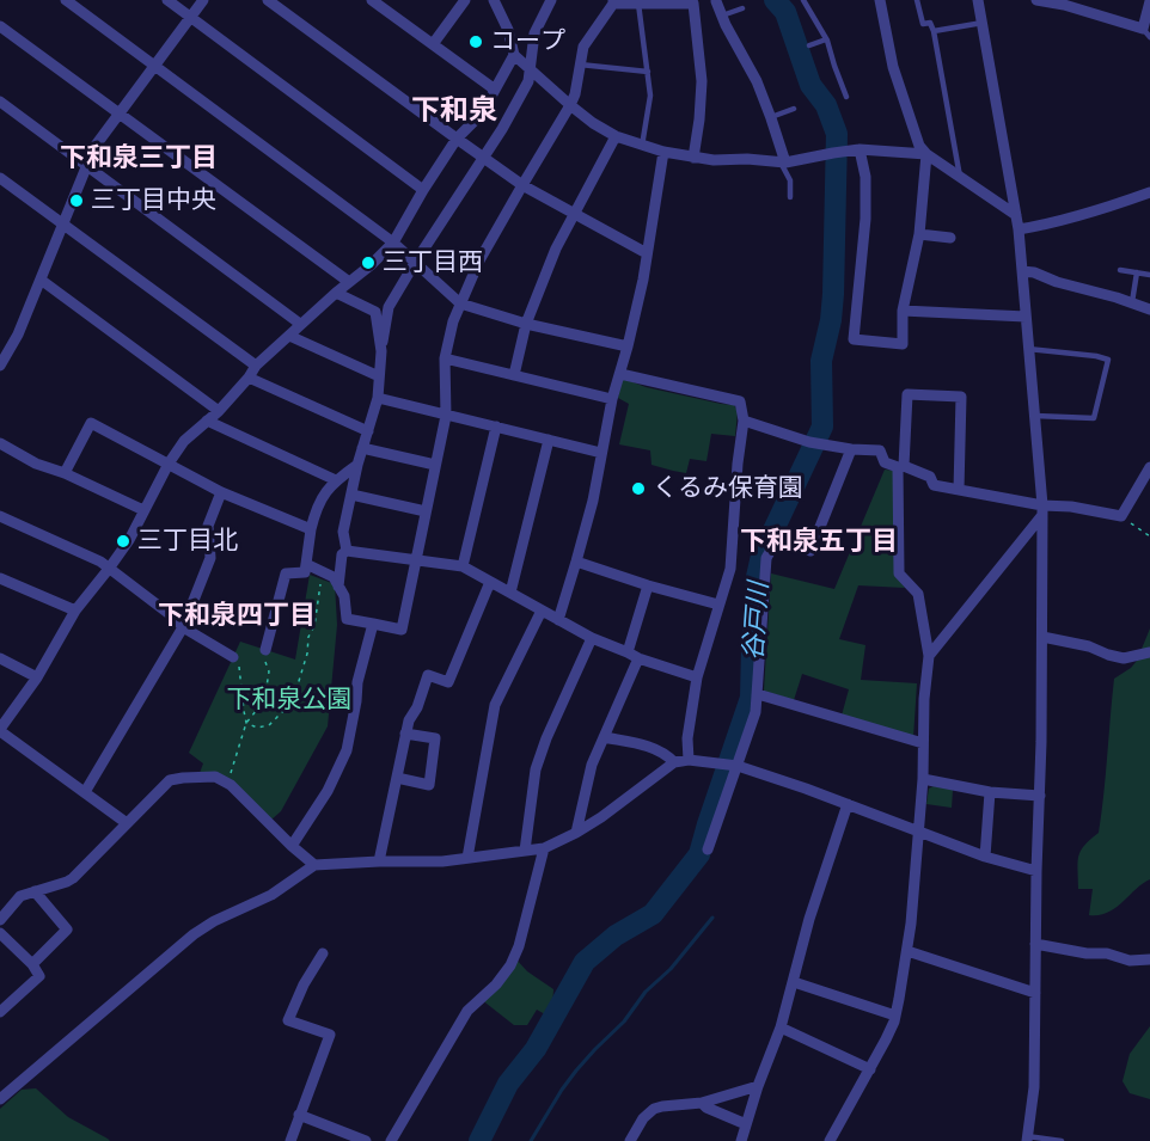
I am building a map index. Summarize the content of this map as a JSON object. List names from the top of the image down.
{
  "districts": [
    "下和泉",
    "下和泉三丁目",
    "下和泉五丁目",
    "下和泉四丁目"
  ],
  "water": ["谷戸川"],
  "parks": ["下和泉公園"],
  "places": [
    "コープ",
    "三丁目中央",
    "三丁目西",
    "くるみ保育園",
    "三丁目北"
  ]
}
